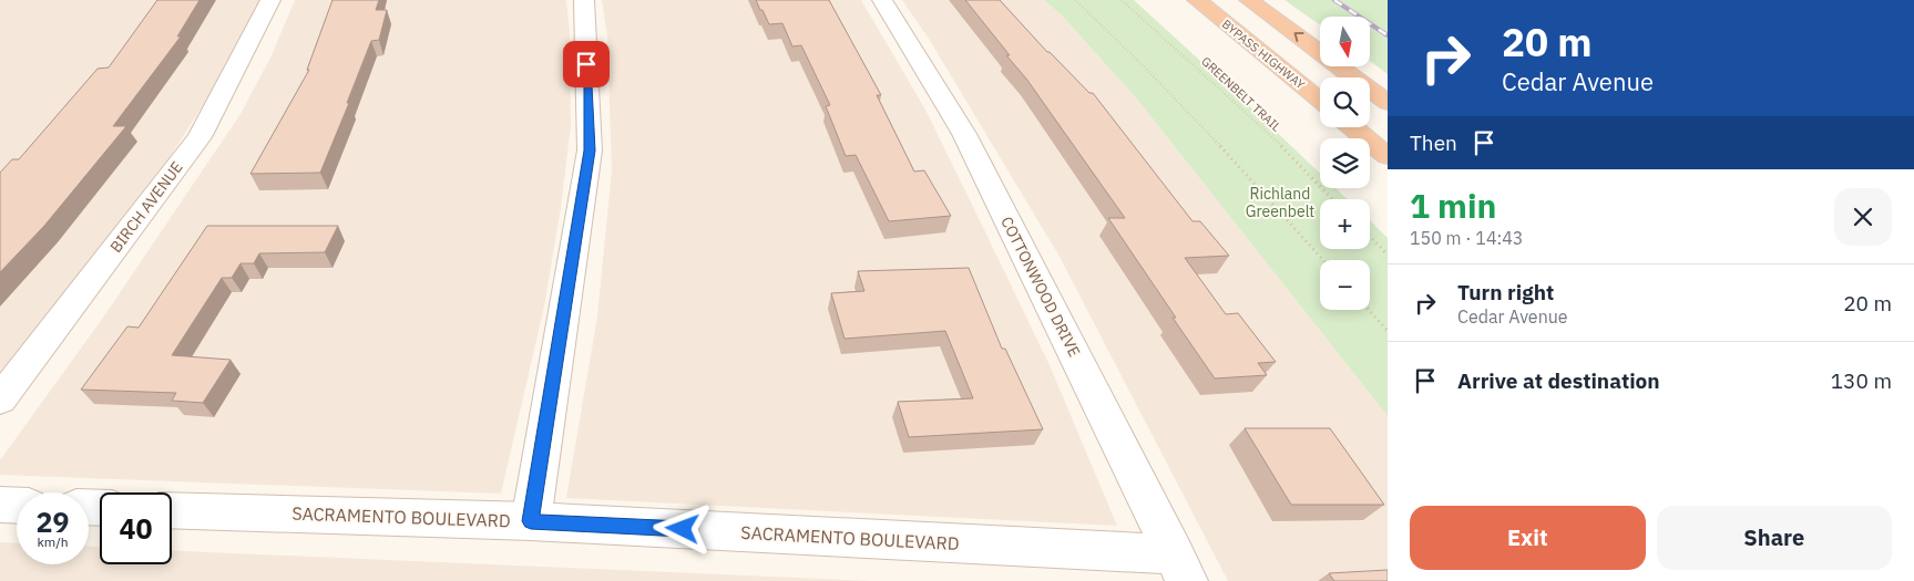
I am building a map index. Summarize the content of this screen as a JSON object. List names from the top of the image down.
{
  "streets": {
    "highway": ["BYPASS HIGHWAY"],
    "street": ["BIRCH AVENUE", "COTTONWOOD DRIVE", "SACRAMENTO BOULEVARD"],
    "path": ["GREENBELT TRAIL"]
  },
  "crossings": [
    ["COTTONWOOD DRIVE", "SACRAMENTO BOULEVARD"]
  ],
  "parks": ["Richland Greenbelt"],
  "north": "bottom",
  "page": {
    "turn": ["20 m", "Cedar Avenue"],
    "map_buttons": ["+", "−"],
    "then": "Then",
    "heading": ["1 min", "150 m · 14:43"],
    "list": [
      {
        "name": "Turn right",
        "note": "Cedar Avenue",
        "value": "20 m"
      },
      {
        "name": "Arrive at destination",
        "value": "130 m"
      }
    ],
    "speed": "29 km/h",
    "limit": "40",
    "buttons": ["Exit", "Share"]
  }
}
